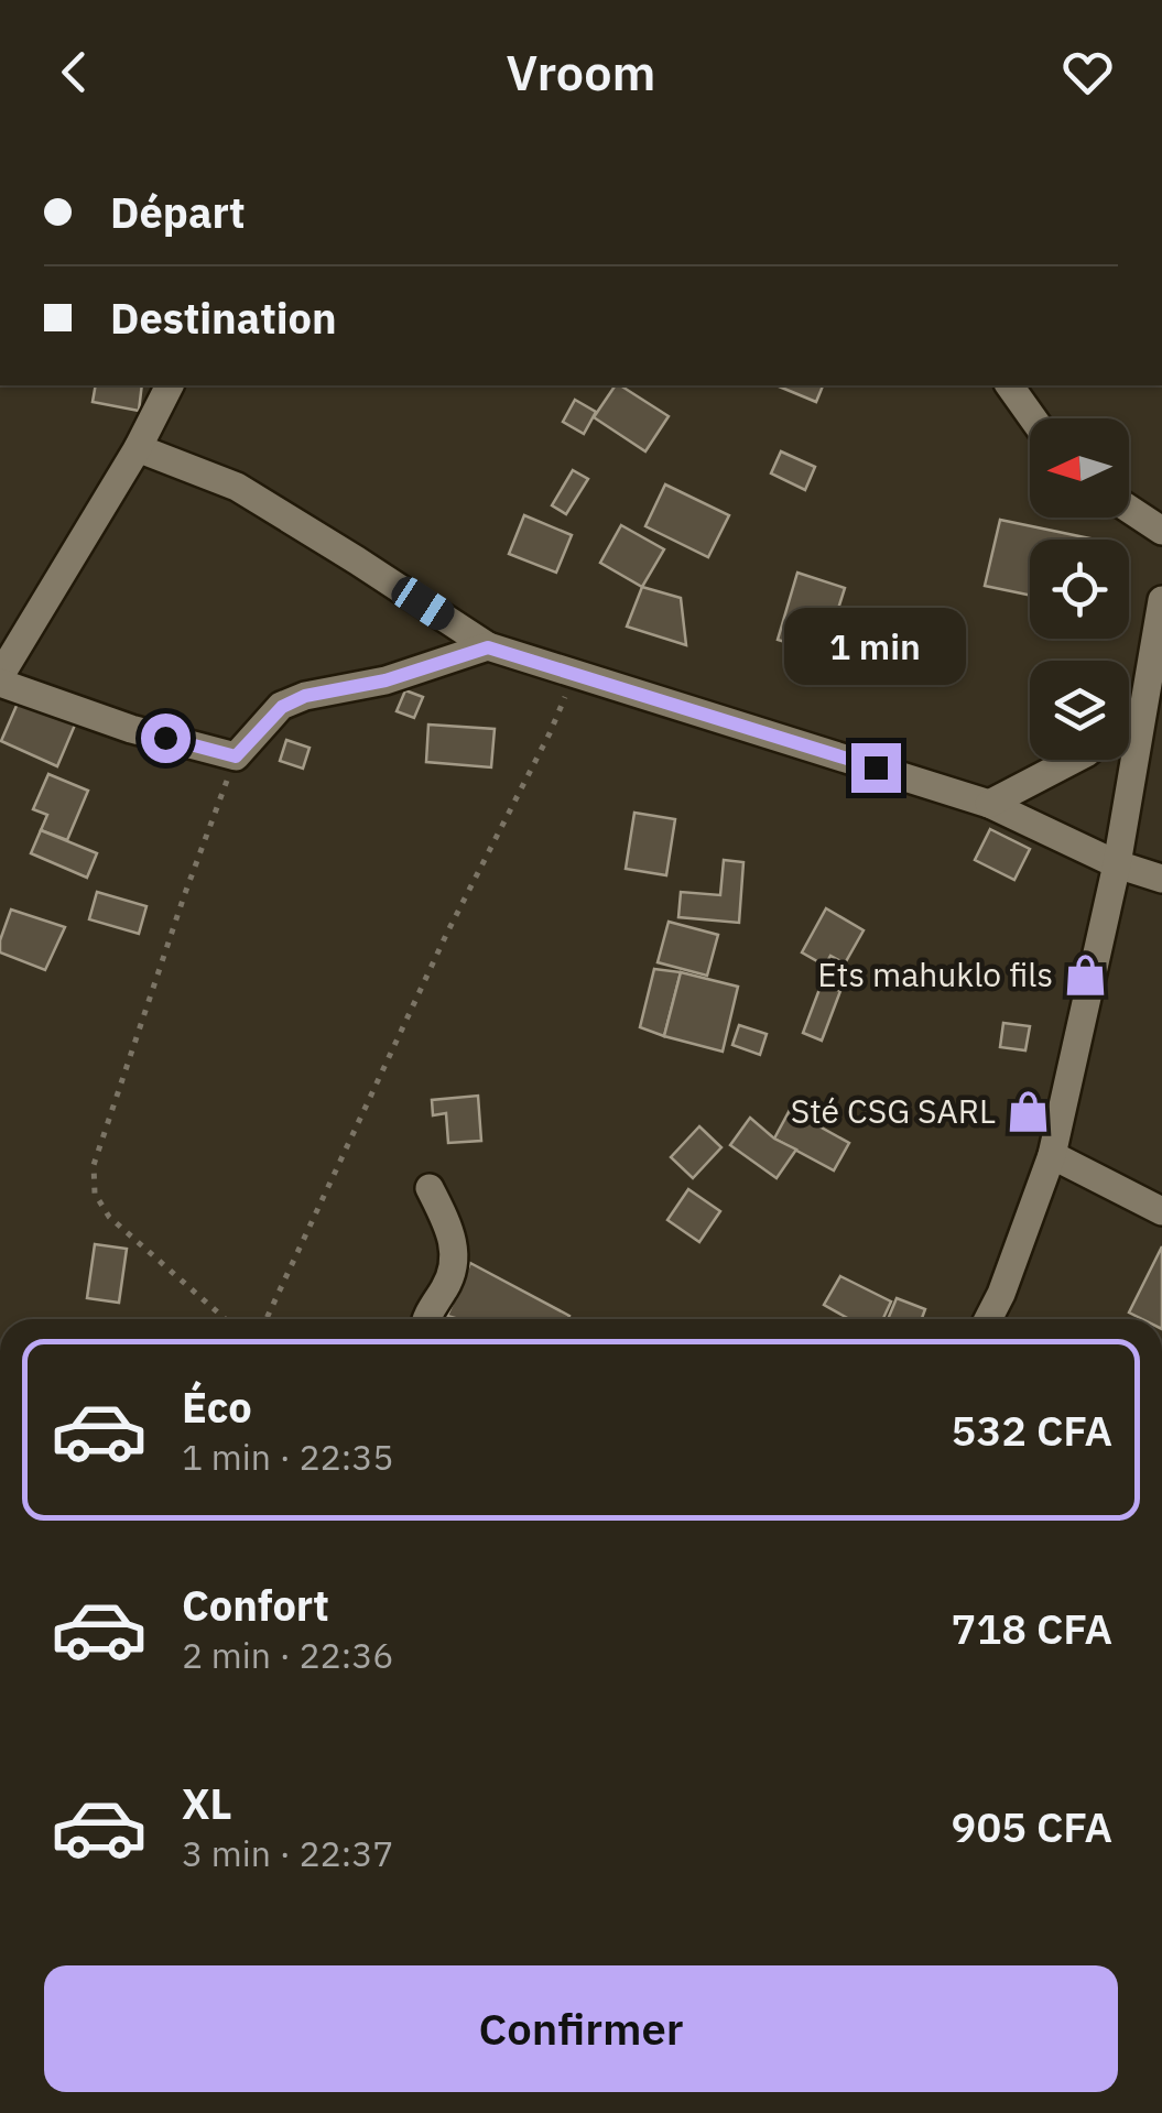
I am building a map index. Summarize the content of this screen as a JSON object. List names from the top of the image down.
{
  "places": {
    "shop": ["Ets mahuklo fils", "Sté CSG SARL"]
  },
  "north": "left",
  "page": {
    "header": "Vroom",
    "banner": ["Départ", "Destination"],
    "bubble": "1 min",
    "list": [
      {
        "name": "Éco",
        "note": "1 min · 22:35",
        "value": "532 CFA"
      },
      {
        "name": "Confort",
        "note": "2 min · 22:36",
        "value": "718 CFA"
      },
      {
        "name": "XL",
        "note": "3 min · 22:37",
        "value": "905 CFA"
      }
    ],
    "buttons": "Confirmer"
  }
}
